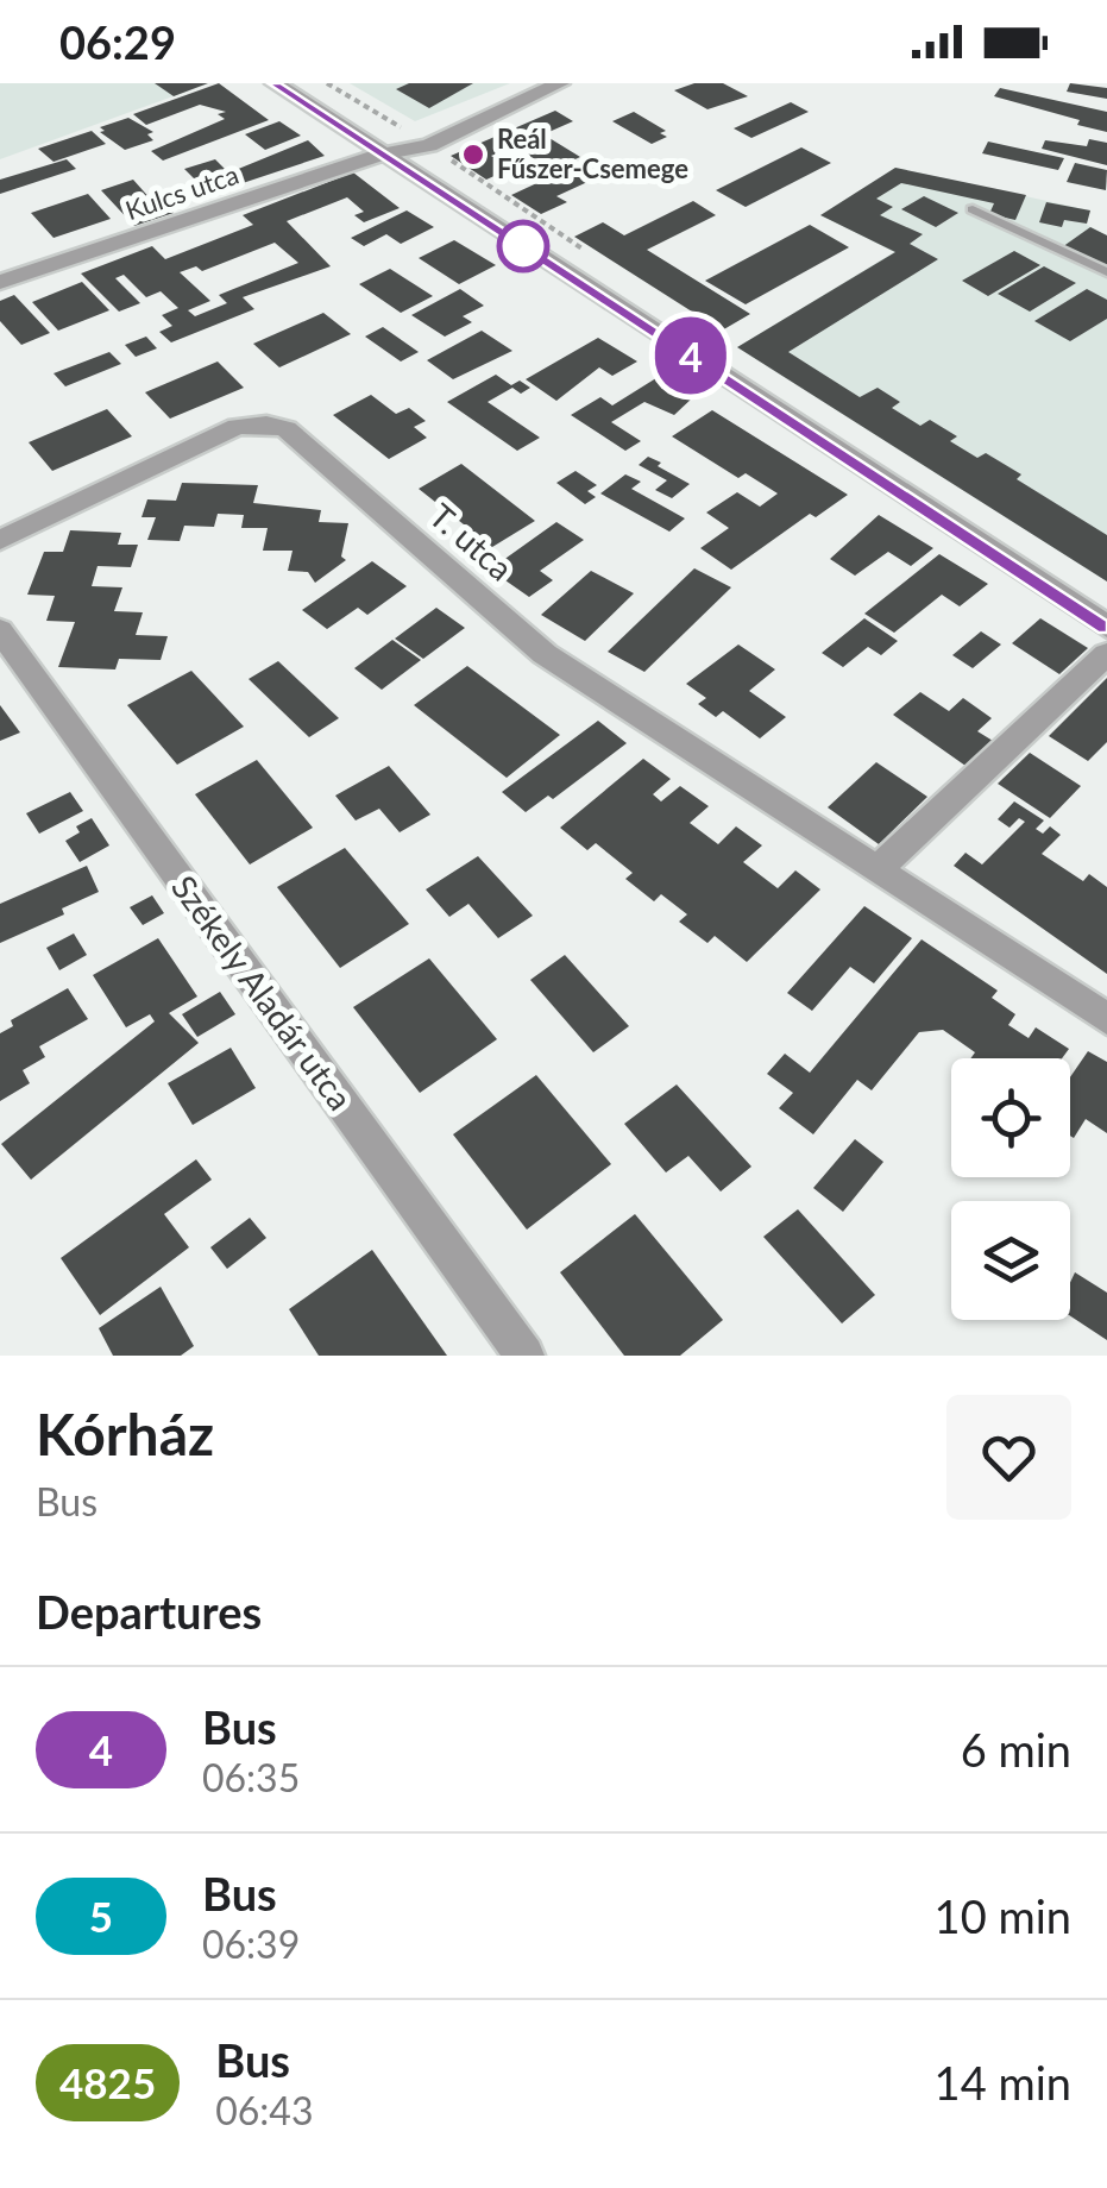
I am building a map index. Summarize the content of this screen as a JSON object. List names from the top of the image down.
{
  "streets": {
    "street": ["Kulcs utca", "T. utca", "Székely Aladár utca"]
  },
  "places": ["Reál Fűszer-Csemege"],
  "lines": ["bus line 4"],
  "page": {
    "status": "06:29",
    "on_map": "4",
    "heading": [
      ["Kórház", "Bus"],
      "Departures"
    ],
    "list": [
      {
        "mark": "4",
        "name": "Bus",
        "note": "06:35",
        "value": "6 min"
      },
      {
        "mark": "5",
        "name": "Bus",
        "note": "06:39",
        "value": "10 min"
      },
      {
        "mark": "4825",
        "name": "Bus",
        "note": "06:43",
        "value": "14 min"
      }
    ]
  }
}
